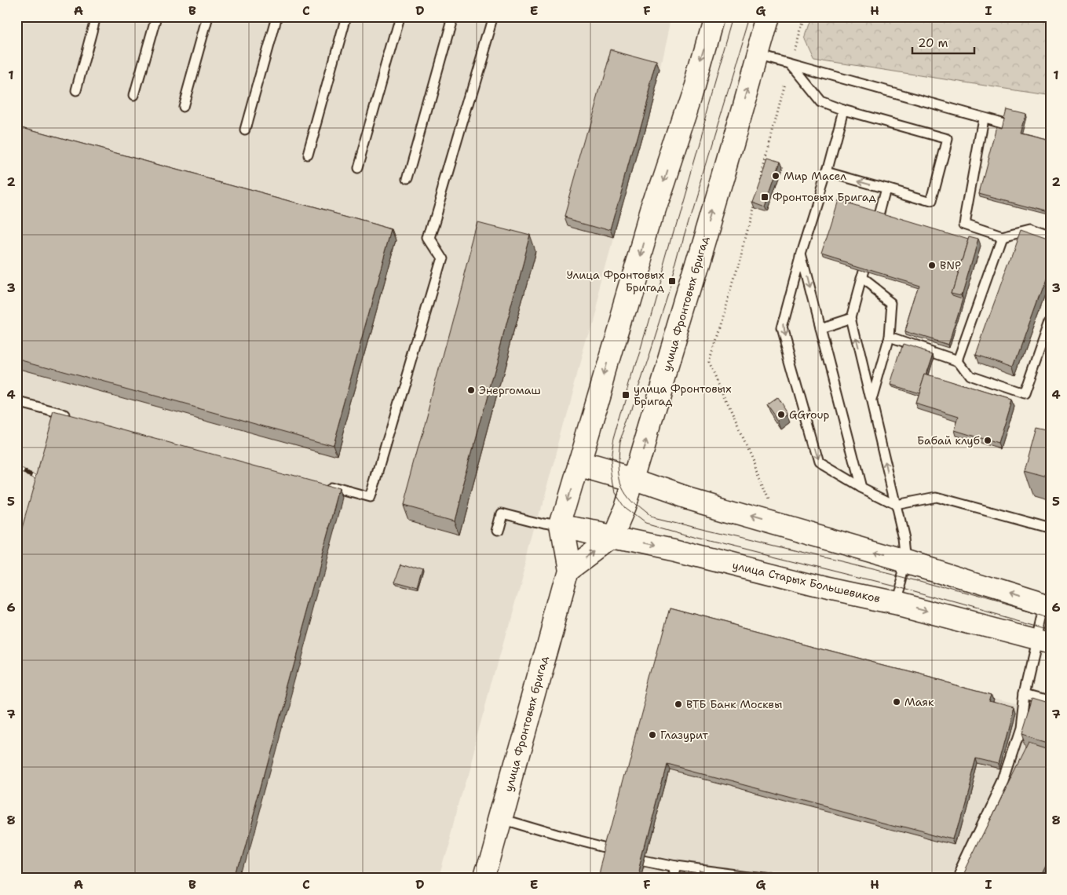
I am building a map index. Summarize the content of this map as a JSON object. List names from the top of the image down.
{
  "streets": {
    "main road": ["улица Фронтовых бригад", "улица Старых Большевиков"]
  },
  "crossings": [
    ["улица Фронтовых бригад", "улица Старых Большевиков"]
  ],
  "places": {
    "other": [
      "Мир Масел",
      "BNP",
      "Энергомаш",
      "GGroup",
      "Бабай клуб",
      "Маяк",
      "ВТБ Банк Москвы",
      "Глазурит"
    ],
    "transit": ["Фронтовых Бригад", "Улица Фронтовых Бригад", "улица Фронтовых Бригад"]
  },
  "scale_bar": "20 m",
  "grid": {
    "columns": [
      "A",
      "B",
      "C",
      "D",
      "E",
      "F",
      "G",
      "H",
      "I"
    ],
    "rows": [
      "1",
      "2",
      "3",
      "4",
      "5",
      "6",
      "7",
      "8"
    ]
  }
}
